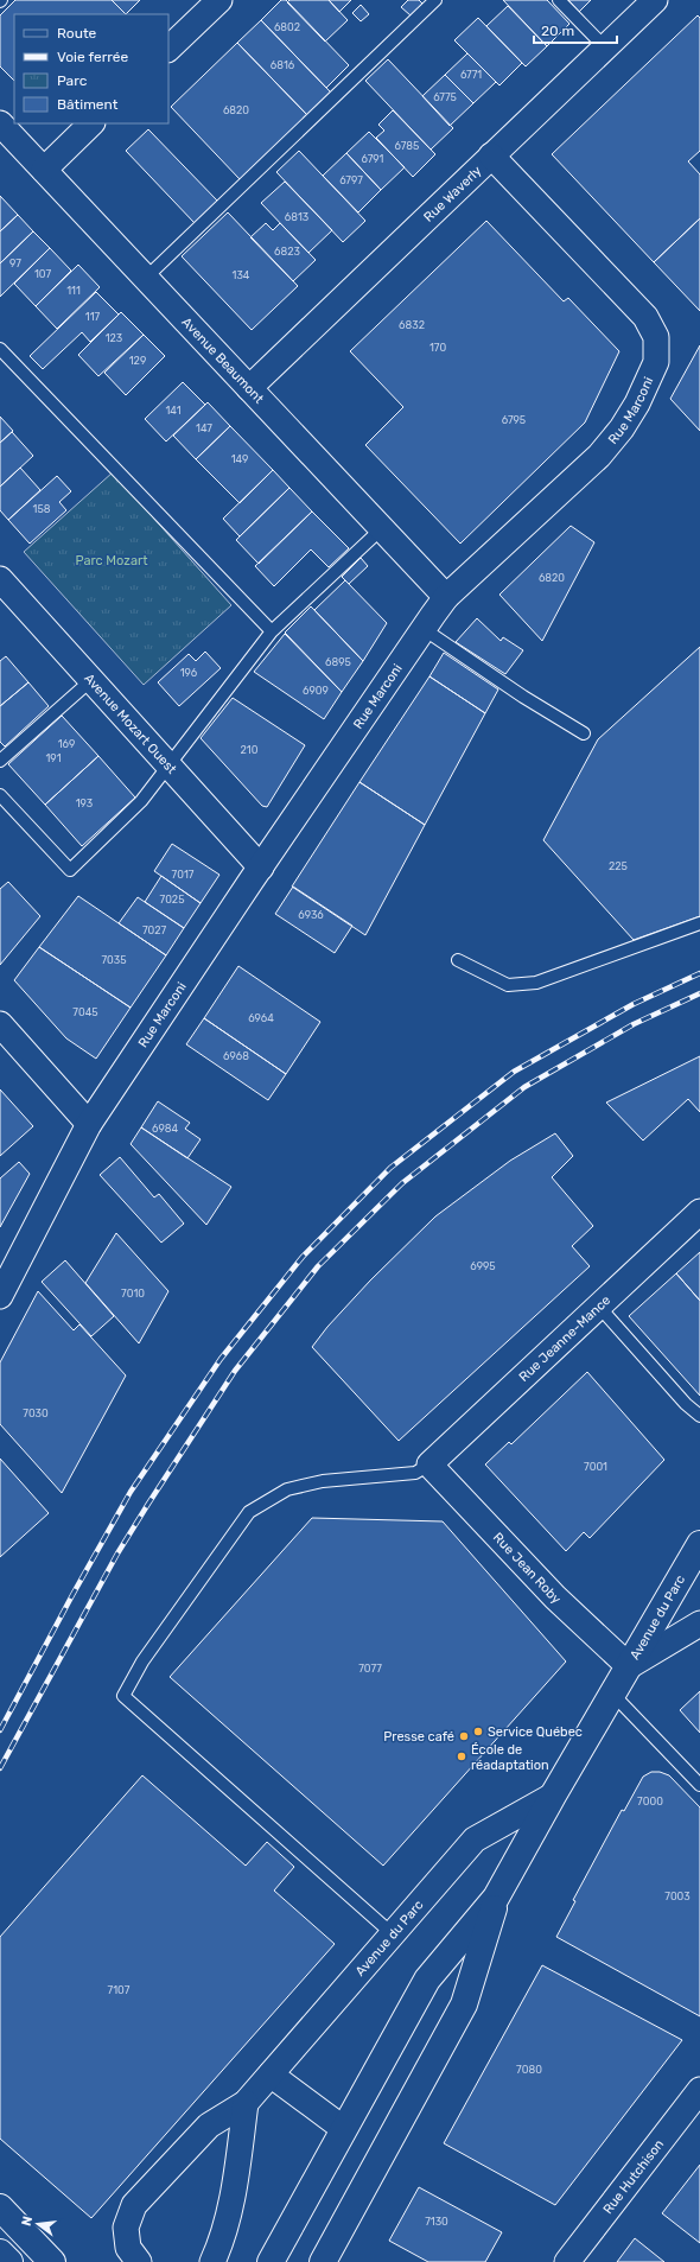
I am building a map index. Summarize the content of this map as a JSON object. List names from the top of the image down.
{
  "streets": {
    "main road": ["Avenue du Parc"],
    "street": [
      "Rue Waverly",
      "Avenue Beaumont",
      "Rue Marconi",
      "Avenue Mozart Ouest",
      "Rue Jeanne-Mance",
      "Rue Jean Roby",
      "Rue Hutchison"
    ]
  },
  "crossings": [
    ["Rue Waverly", "Avenue Beaumont"],
    ["Rue Waverly", "Rue Marconi"],
    ["Avenue Beaumont", "Rue Marconi"],
    ["Rue Marconi", "Avenue Mozart Ouest"],
    ["Rue Jeanne-Mance", "Rue Jean Roby"],
    ["Rue Jean Roby", "Avenue du Parc"]
  ],
  "parks": ["Parc Mozart"],
  "places": ["Service Québec", "Presse café", "École de réadaptation"],
  "house_numbers": [
    "6802",
    "6816",
    "6771",
    "6775",
    "6820",
    "6785",
    "6791",
    "6797",
    "6813",
    "6823",
    "97",
    "107",
    "134",
    "111",
    "117",
    "6832",
    "123",
    "170",
    "129",
    "141",
    "6795",
    "147",
    "149",
    "158",
    "6820",
    "6895",
    "196",
    "6909",
    "169",
    "210",
    "191",
    "193",
    "225",
    "7017",
    "7025",
    "6936",
    "7027",
    "7035",
    "7045",
    "6964",
    "6968",
    "6984",
    "6995",
    "7010",
    "7030",
    "7001",
    "7077",
    "7000",
    "7003",
    "7107",
    "7080",
    "7130"
  ],
  "legend": [
    "Route",
    "Voie ferrée",
    "Parc",
    "Bâtiment"
  ],
  "scale_bar": "20 m",
  "north": "left"
}
